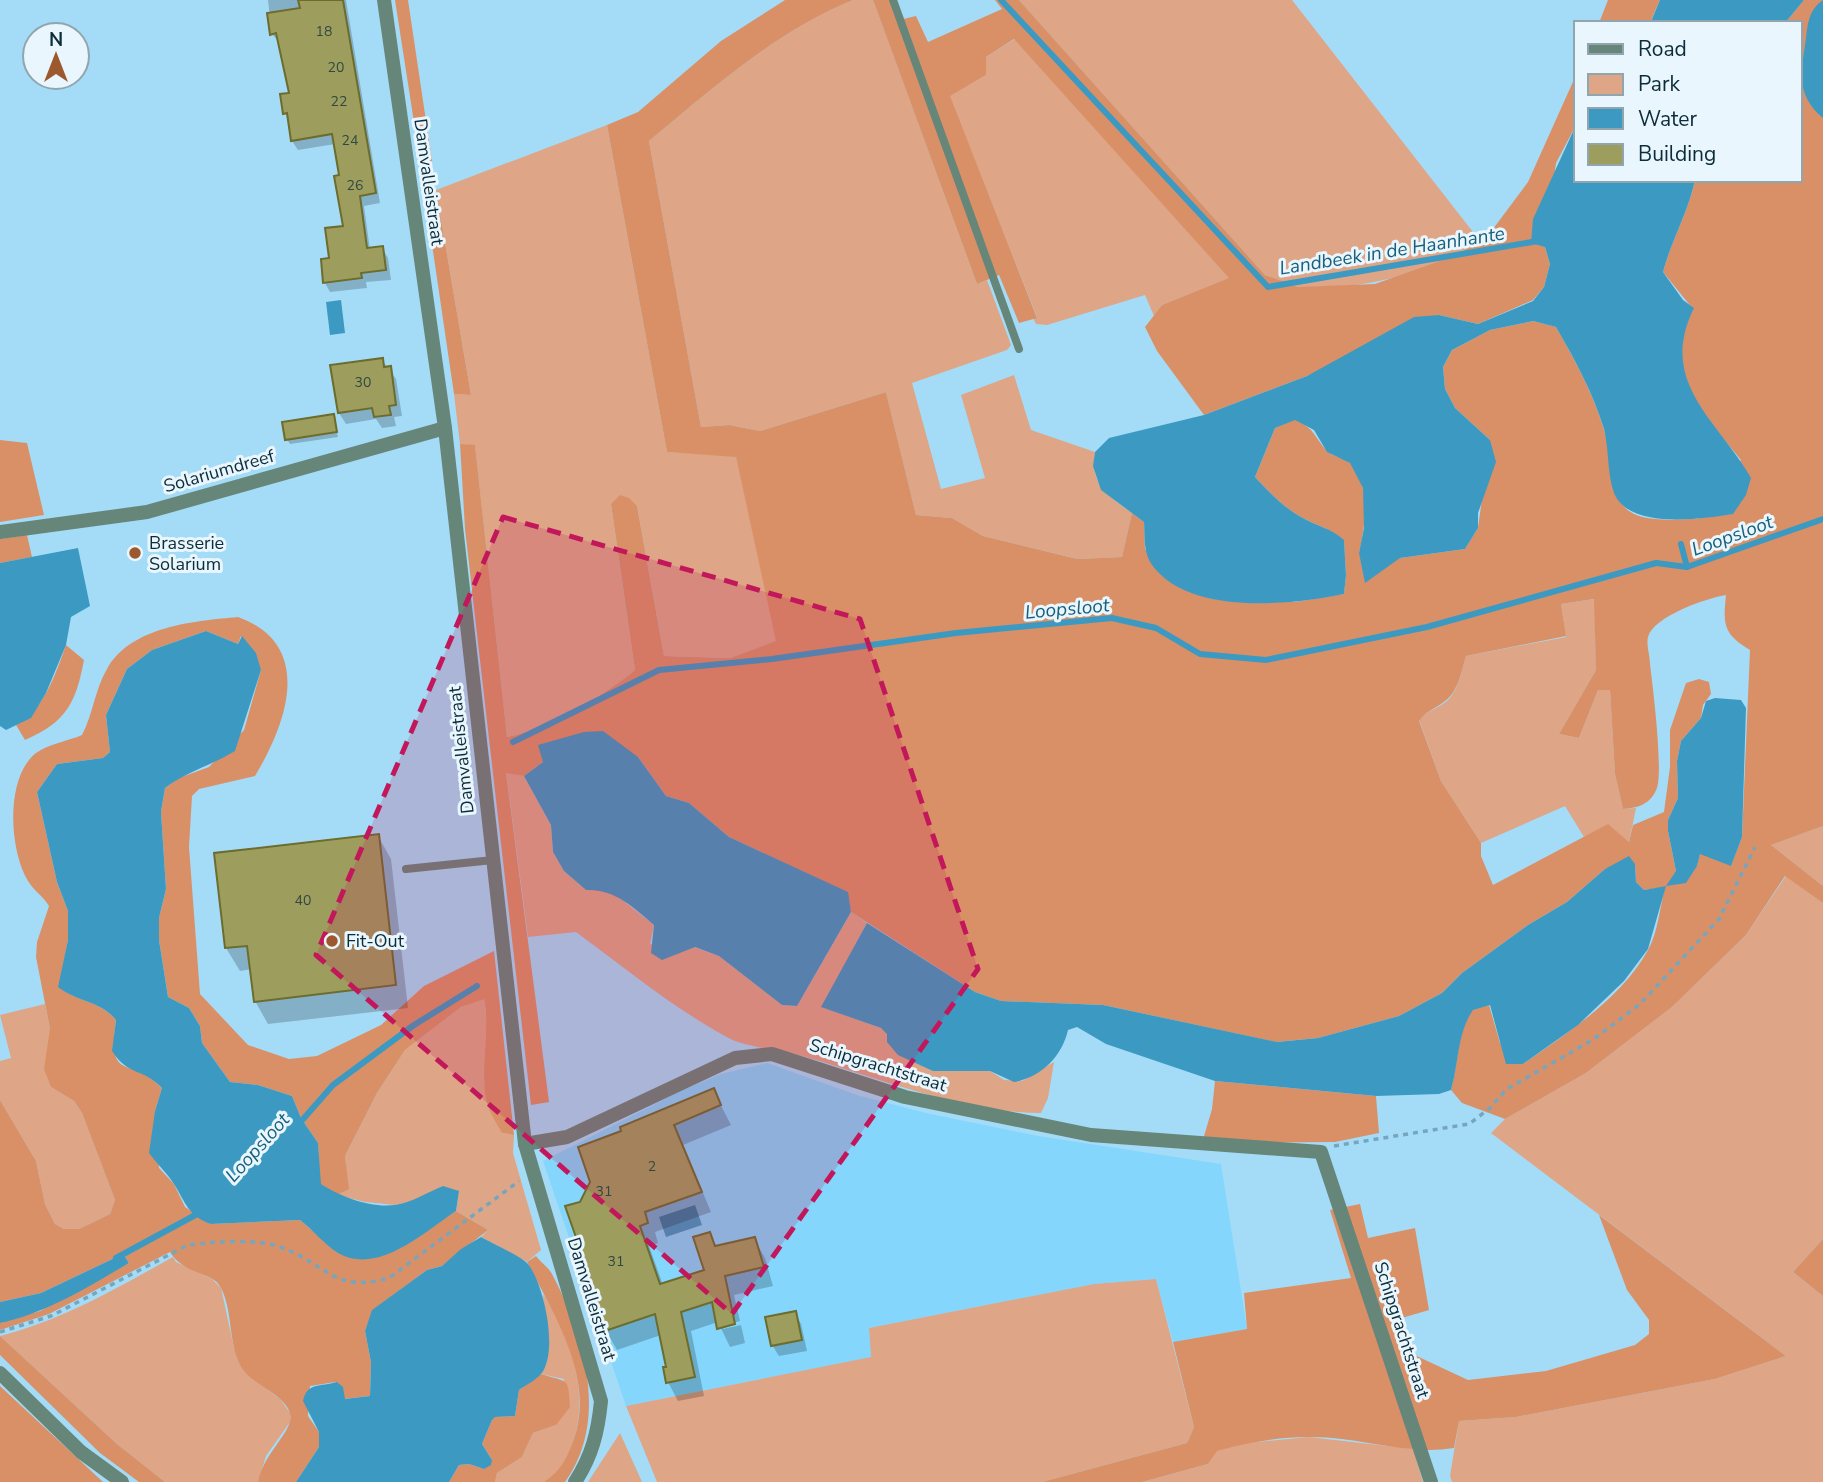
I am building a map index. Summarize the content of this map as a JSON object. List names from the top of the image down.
{
  "streets": {
    "street": ["Damvalleistraat", "Solariumdreef", "Schipgrachtstraat"]
  },
  "crossings": [
    ["Damvalleistraat", "Solariumdreef"],
    ["Damvalleistraat", "Schipgrachtstraat"]
  ],
  "water": ["Landbeek in de Haanhante", "Loopsloot"],
  "places": ["Brasserie Solarium", "Fit-Out"],
  "house_numbers": [
    "18",
    "20",
    "22",
    "24",
    "26",
    "30",
    "40",
    "2",
    "31",
    "31"
  ],
  "legend": [
    "Road",
    "Park",
    "Water",
    "Building"
  ],
  "north": "top"
}
